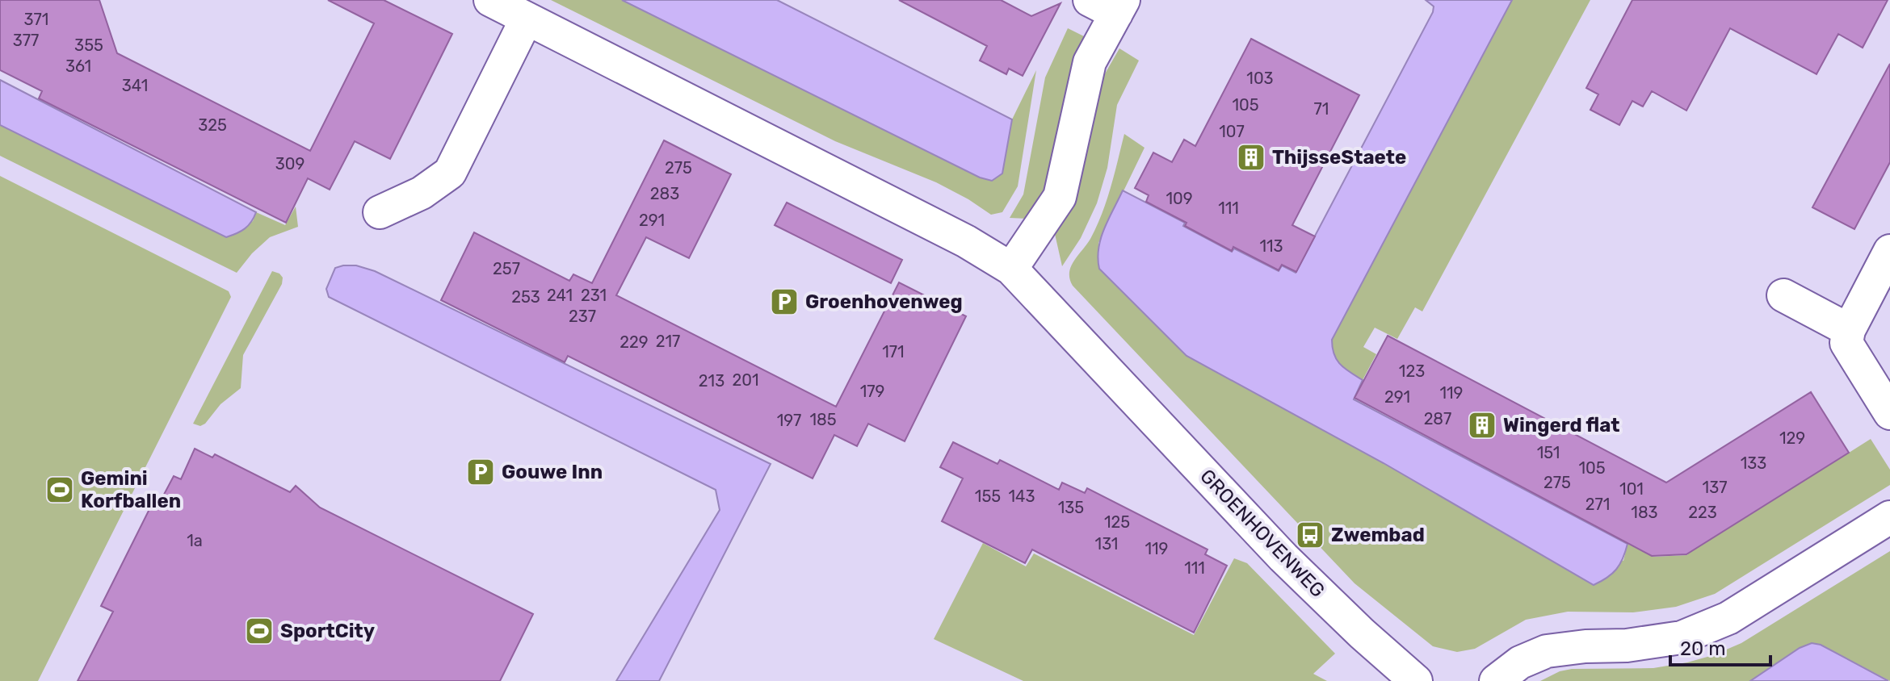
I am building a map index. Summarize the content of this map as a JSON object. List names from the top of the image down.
{
  "streets": {
    "street": ["GROENHOVENWEG"]
  },
  "places": {
    "building": ["ThijsseStaete", "Wingerd flat"],
    "parking": ["Groenhovenweg", "Gouwe Inn"],
    "sports": ["Gemini Korfballen", "SportCity"],
    "bus stop": ["Zwembad"]
  },
  "house_numbers": [
    "371",
    "377",
    "355",
    "361",
    "103",
    "341",
    "105",
    "71",
    "325",
    "107",
    "309",
    "275",
    "283",
    "109",
    "111",
    "291",
    "113",
    "257",
    "241",
    "231",
    "253",
    "237",
    "217",
    "229",
    "171",
    "123",
    "201",
    "213",
    "179",
    "119",
    "291",
    "287",
    "185",
    "197",
    "129",
    "151",
    "133",
    "105",
    "275",
    "137",
    "101",
    "155",
    "143",
    "271",
    "135",
    "183",
    "223",
    "125",
    "1a",
    "131",
    "119",
    "111"
  ],
  "scale_bar": "20 m"
}
